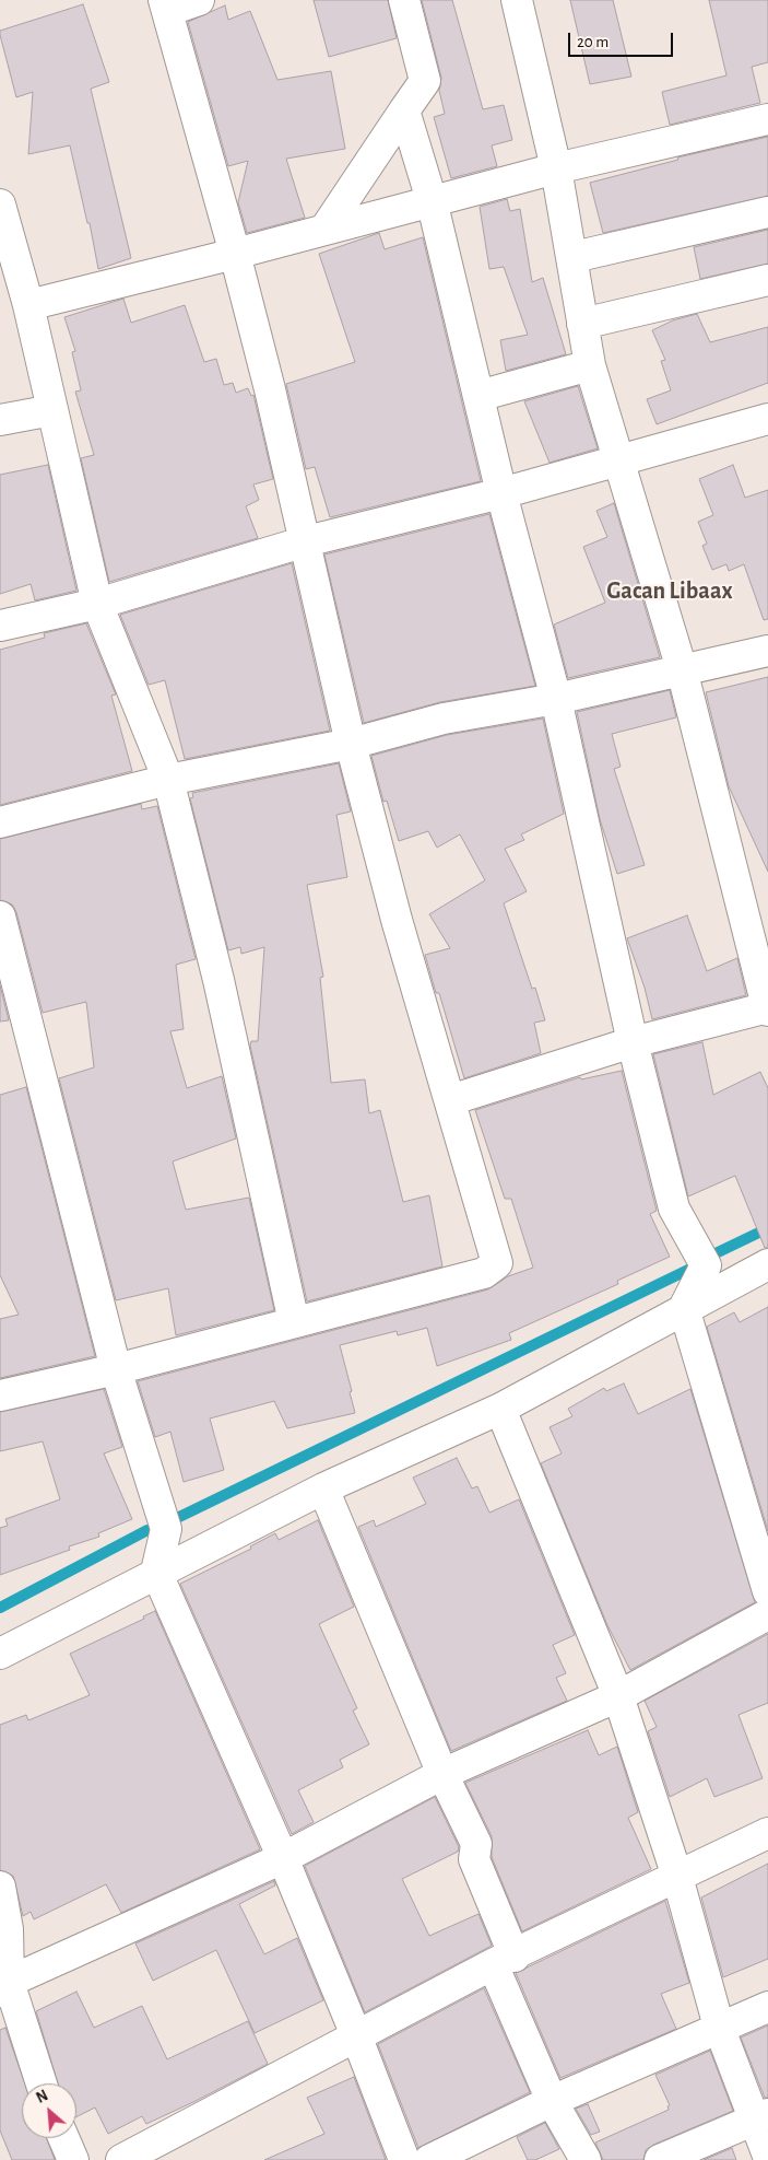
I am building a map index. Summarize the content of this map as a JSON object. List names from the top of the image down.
{
  "districts": ["Gacan Libaax"],
  "scale_bar": "20 m",
  "north": "top left"
}
